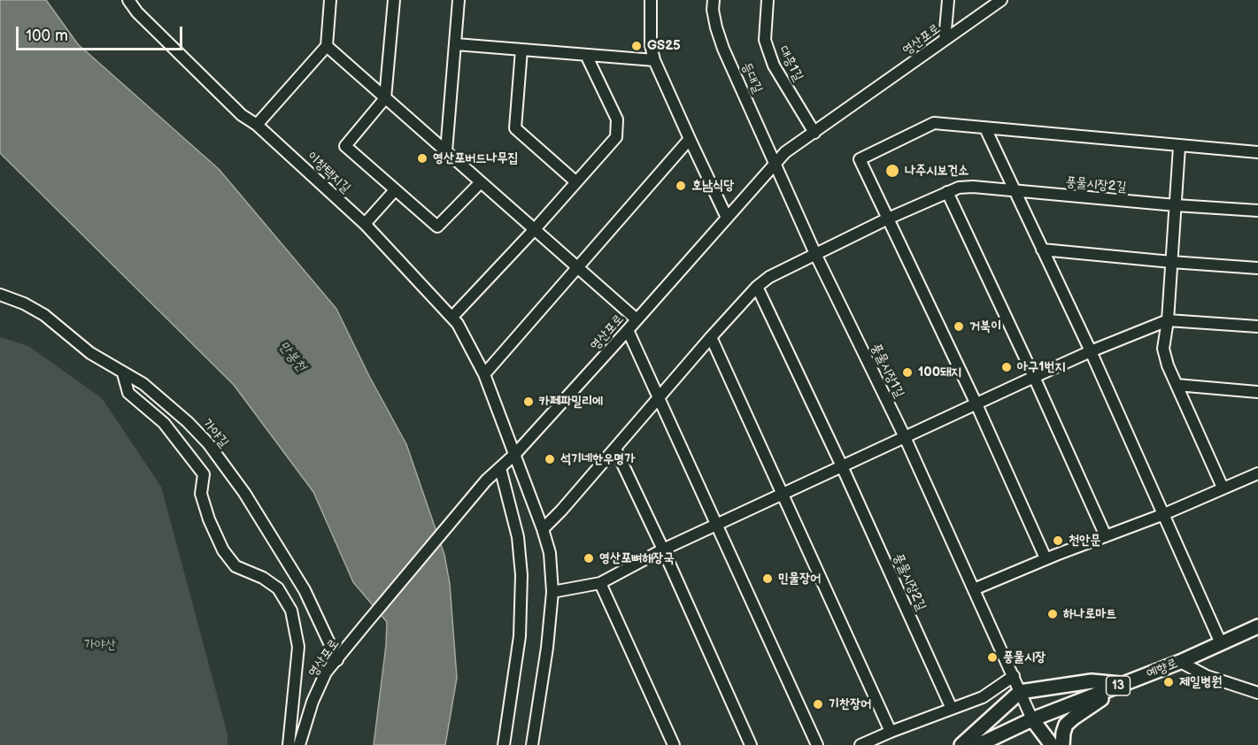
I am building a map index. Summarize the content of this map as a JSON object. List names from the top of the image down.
{
  "streets": {
    "main road": ["예향로", "13"],
    "street": [
      "영산포로",
      "대흥1길",
      "등대길",
      "이창택지길",
      "풍물시장2길",
      "풍물시장1길",
      "가야길"
    ]
  },
  "crossings": [
    ["영산포로", "대흥1길"],
    ["영산포로", "등대길"],
    ["영산포로", "이창택지길"],
    ["영산포로", "풍물시장1길"],
    ["영산포로", "가야길"],
    ["등대길", "풍물시장1길"],
    ["풍물시장2길", "풍물시장1길"],
    ["풍물시장1길", "예향로"]
  ],
  "water": ["만봉천"],
  "parks": ["가야산"],
  "places": [
    "GS25",
    "영산포버드나무집",
    "나주시보건소",
    "호남식당",
    "거북이",
    "아구1번지",
    "100돼지",
    "카페파밀리에",
    "석기네한우명가",
    "천안문",
    "영산포뼈해장국",
    "민물장어",
    "하나로마트",
    "풍물시장",
    "제일병원",
    "기찬장어"
  ],
  "scale_bar": "100 m"
}
